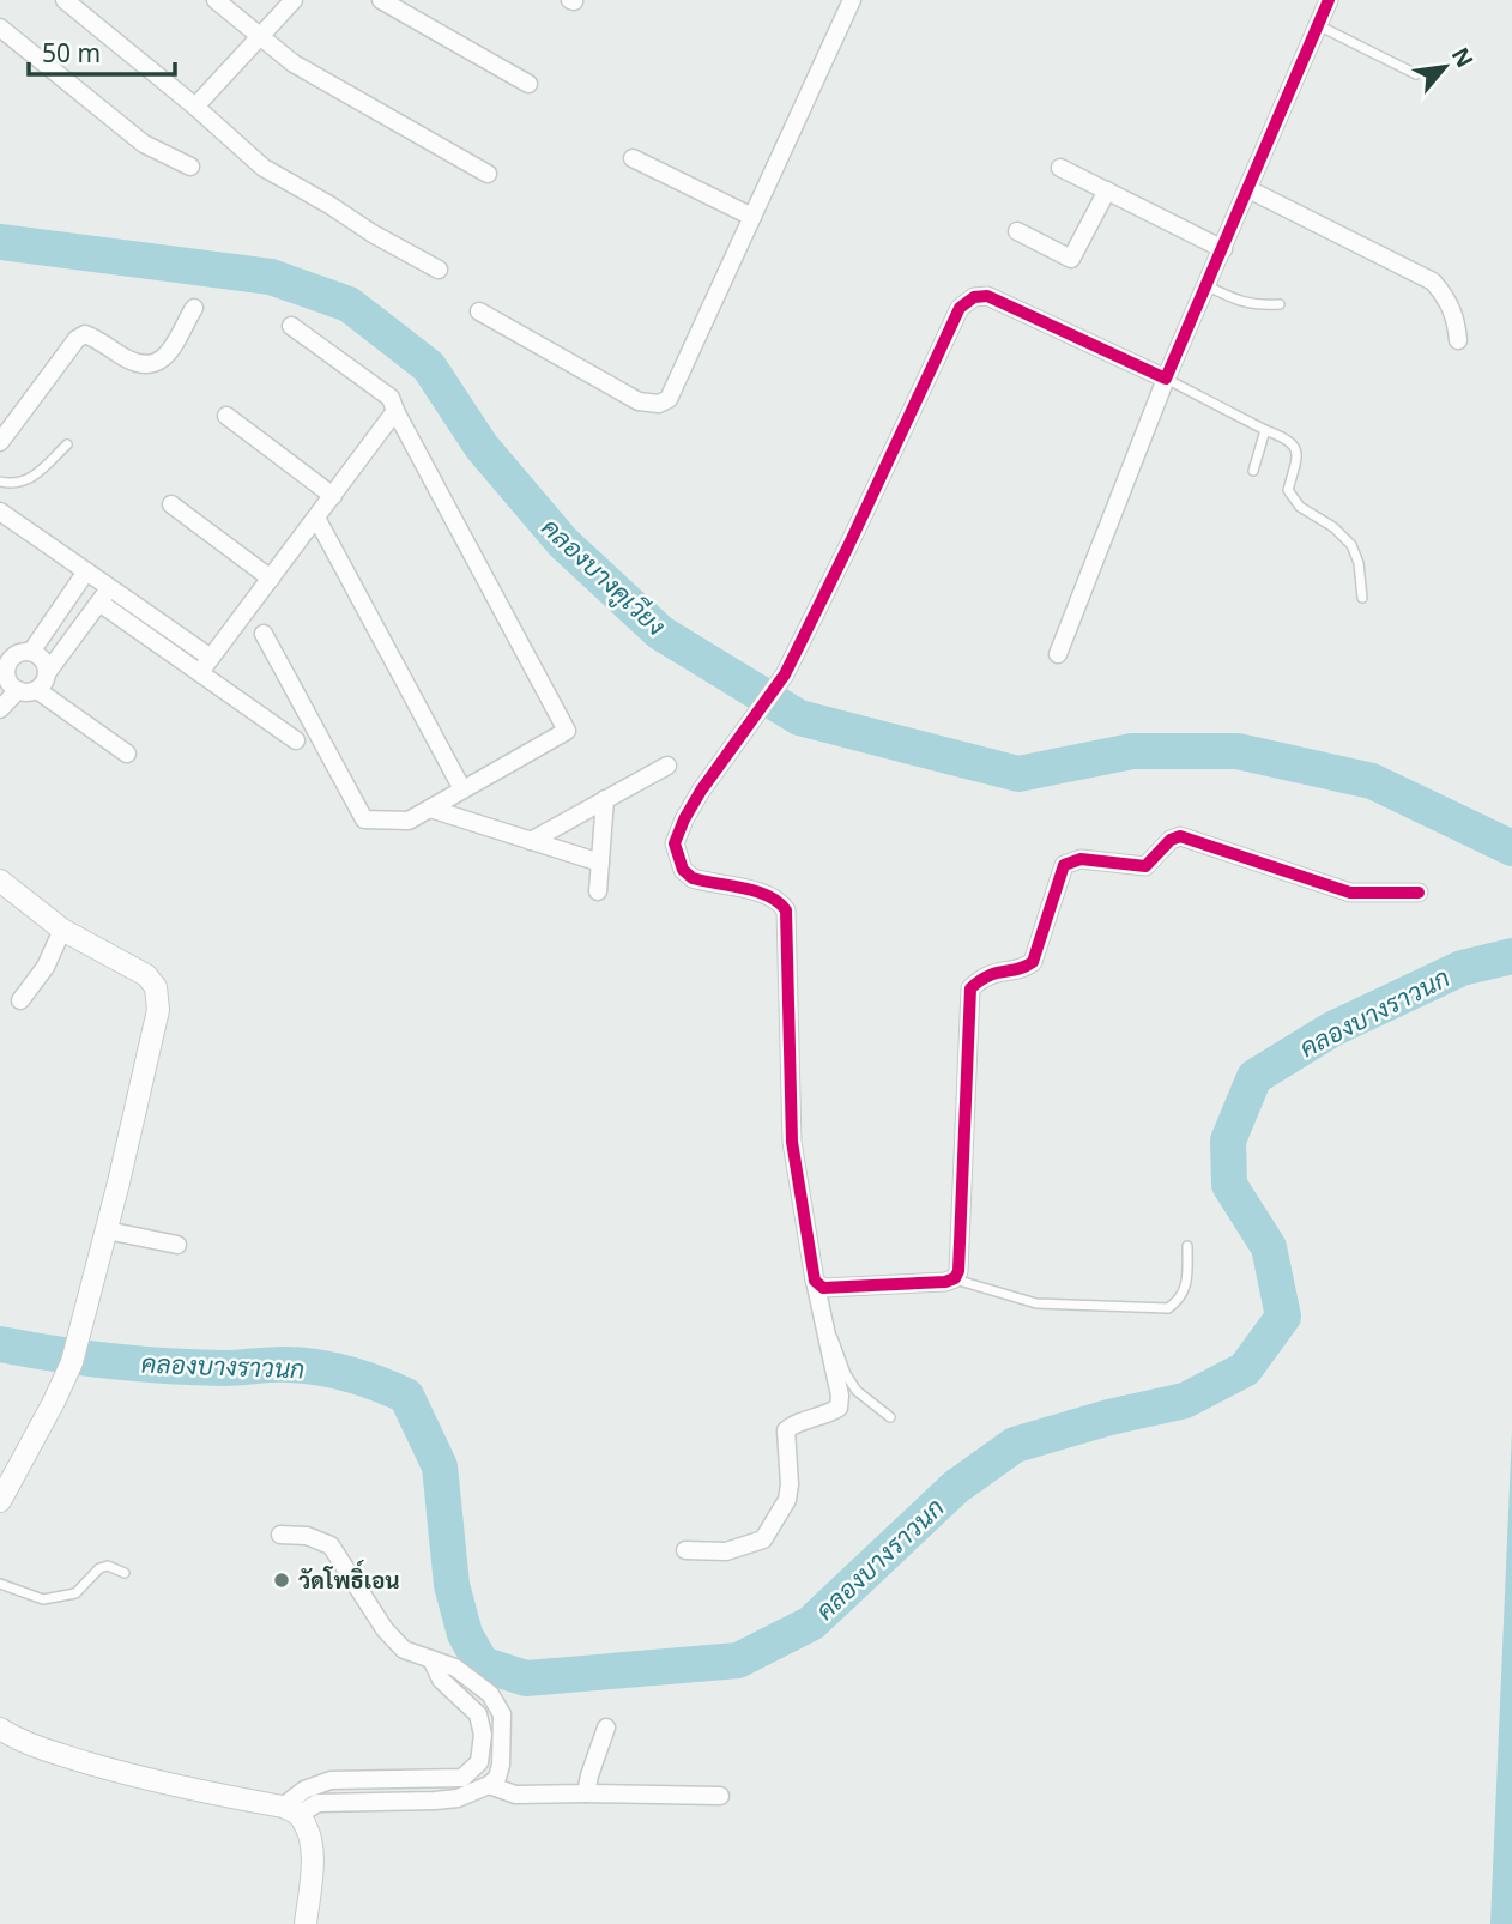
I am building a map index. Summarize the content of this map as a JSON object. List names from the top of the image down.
{
  "water": ["คลองบางคูเวียง", "คลองบางราวนก"],
  "places": ["วัดโพธิ์เอน"],
  "scale_bar": "50 m",
  "north": "top right"
}
